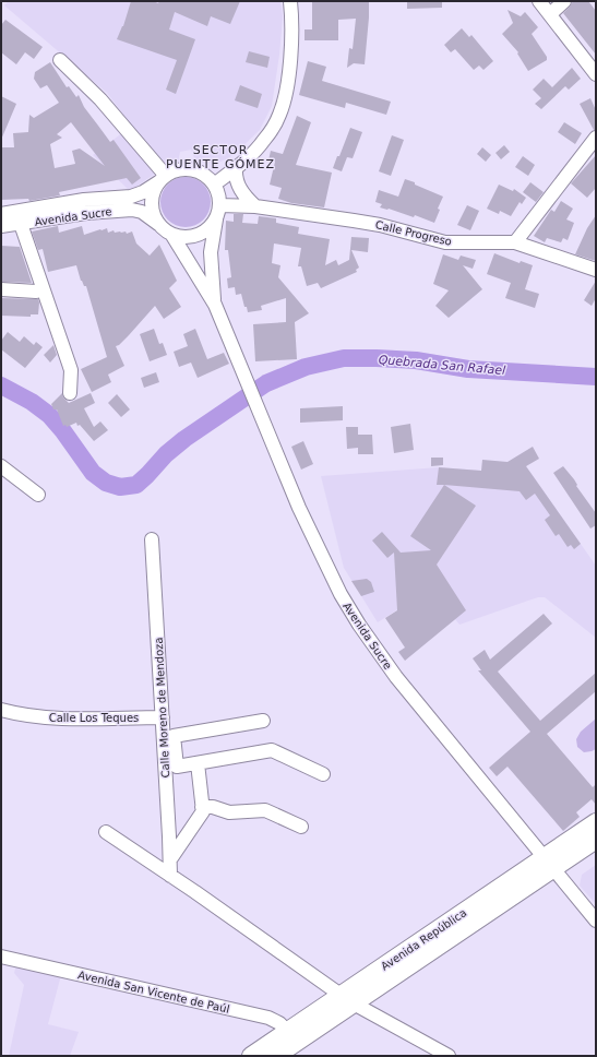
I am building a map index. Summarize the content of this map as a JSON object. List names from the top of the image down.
{
  "streets": {
    "main road": ["Avenida República"],
    "street": [
      "Avenida Sucre",
      "Calle Progreso",
      "Calle Moreno de Mendoza",
      "Calle Los Teques",
      "Avenida San Vicente de Paúl"
    ]
  },
  "crossings": [
    ["Avenida Sucre", "Calle Progreso"],
    ["Avenida Sucre", "Avenida República"],
    ["Calle Moreno de Mendoza", "Calle Los Teques"],
    ["Avenida República", "Avenida San Vicente de Paúl"]
  ],
  "districts": ["SECTOR PUENTE GÓMEZ"],
  "water": ["Quebrada San Rafael"]
}
